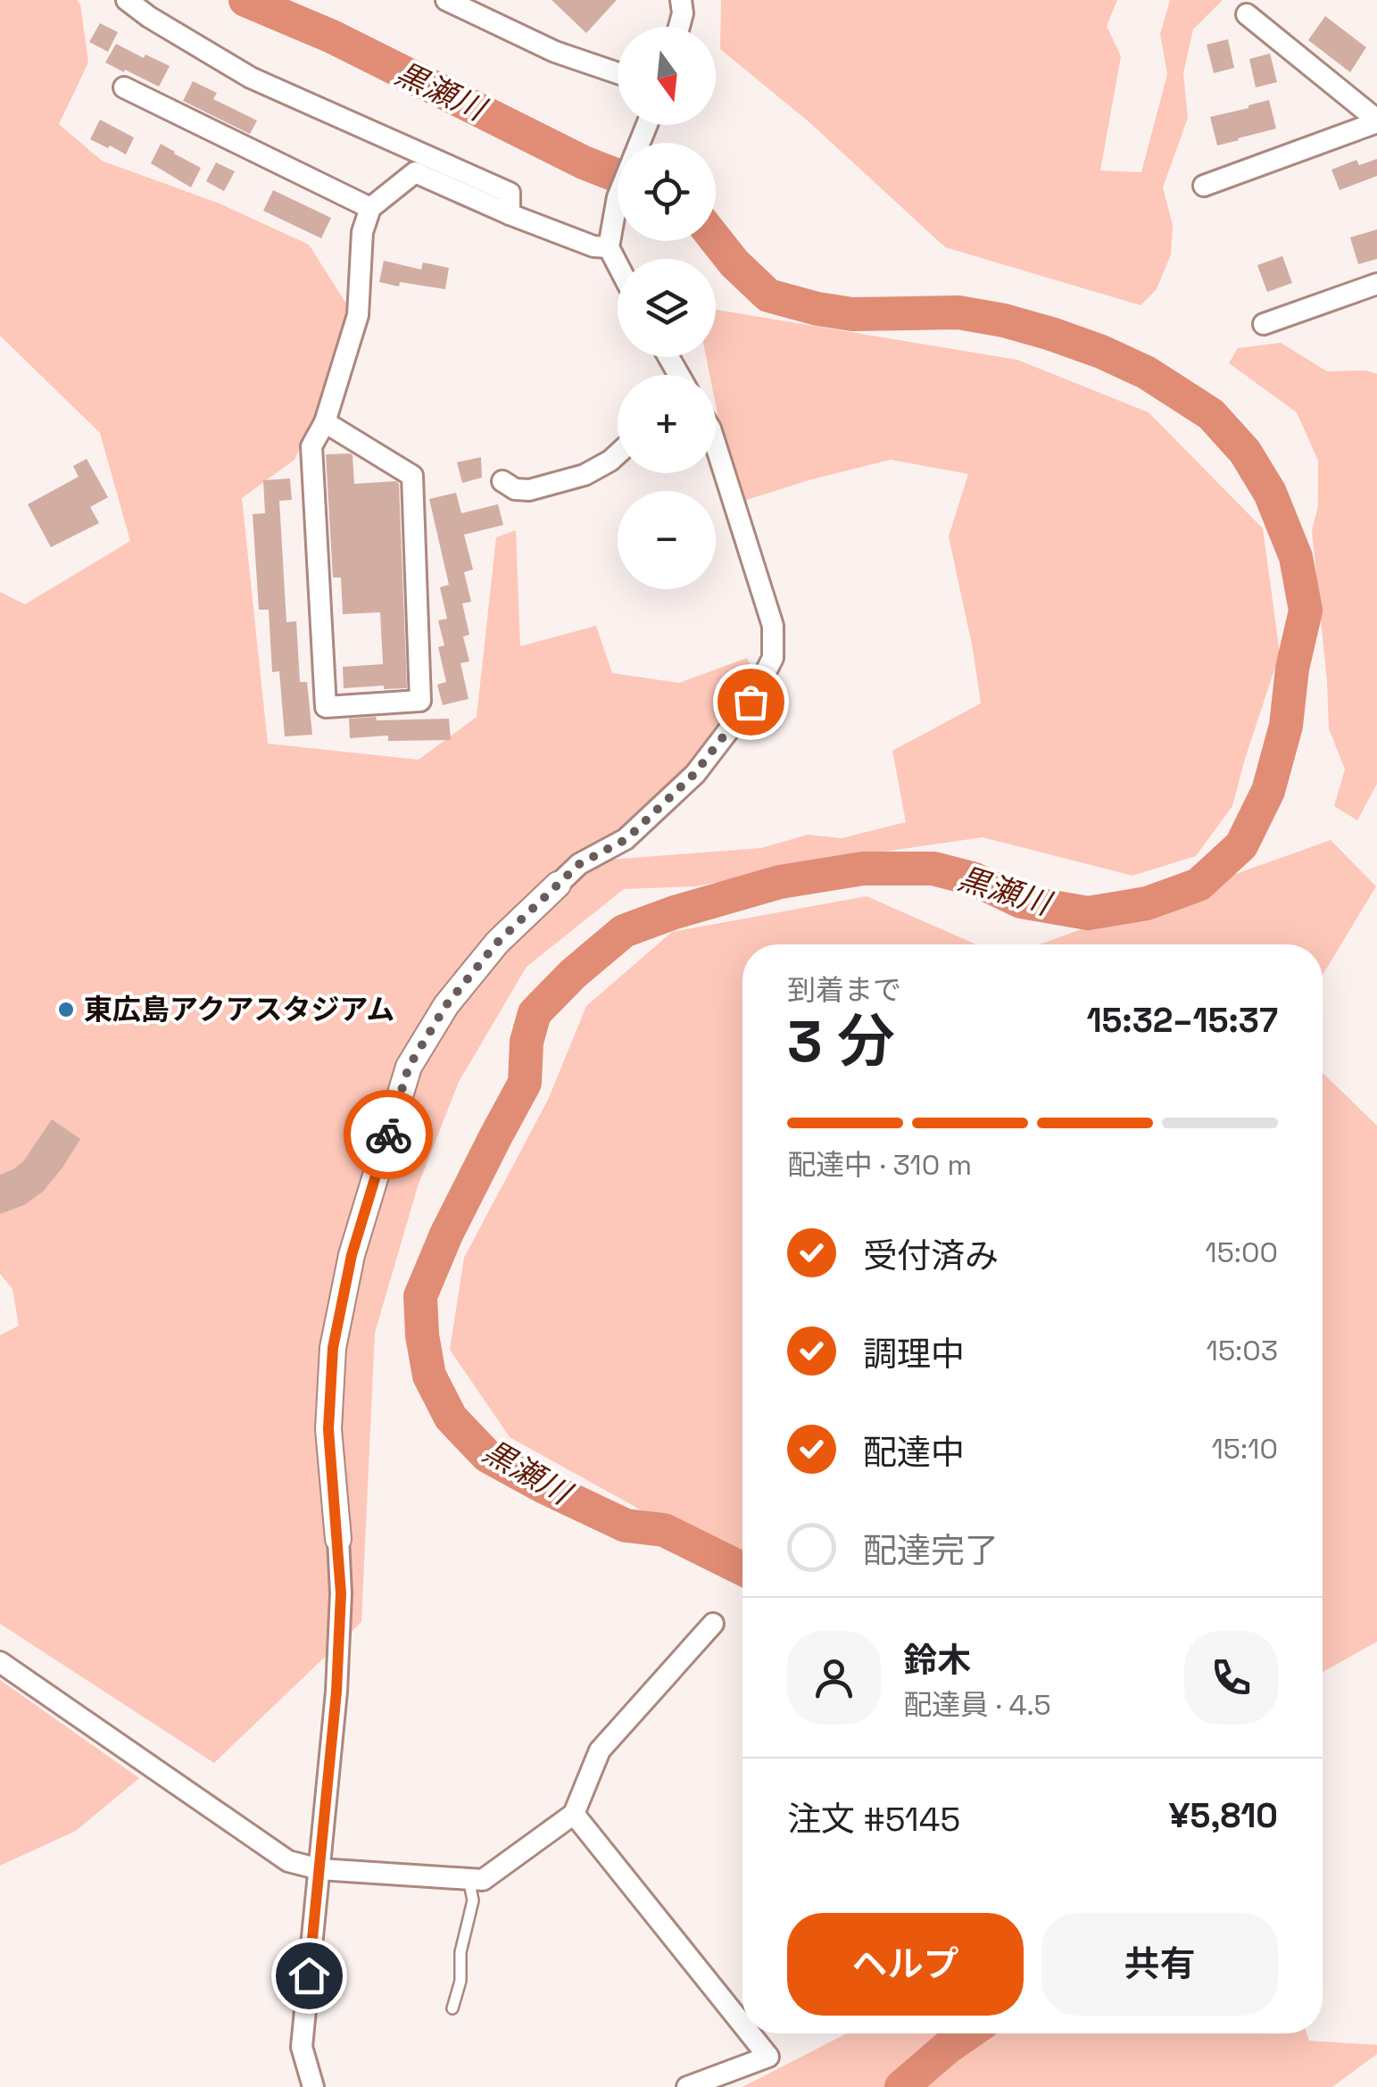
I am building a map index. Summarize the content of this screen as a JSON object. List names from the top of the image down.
{
  "water": ["黒瀬川"],
  "places": ["東広島アクアスタジアム"],
  "north": "bottom",
  "page": {
    "map_buttons": ["+", "−"],
    "heading": ["3 分", "到着まで", "15:32–15:37"],
    "panel": [
      "鈴木",
      "配達員 · 4.5",
      "注文 #5145",
      "¥5,810"
    ],
    "bar": "配達中 · 310 m",
    "list": [
      ["受付済み", "15:00"],
      ["調理中", "15:03"],
      ["配達中", "15:10"],
      "配達完了"
    ],
    "buttons": ["ヘルプ", "共有"]
  }
}
